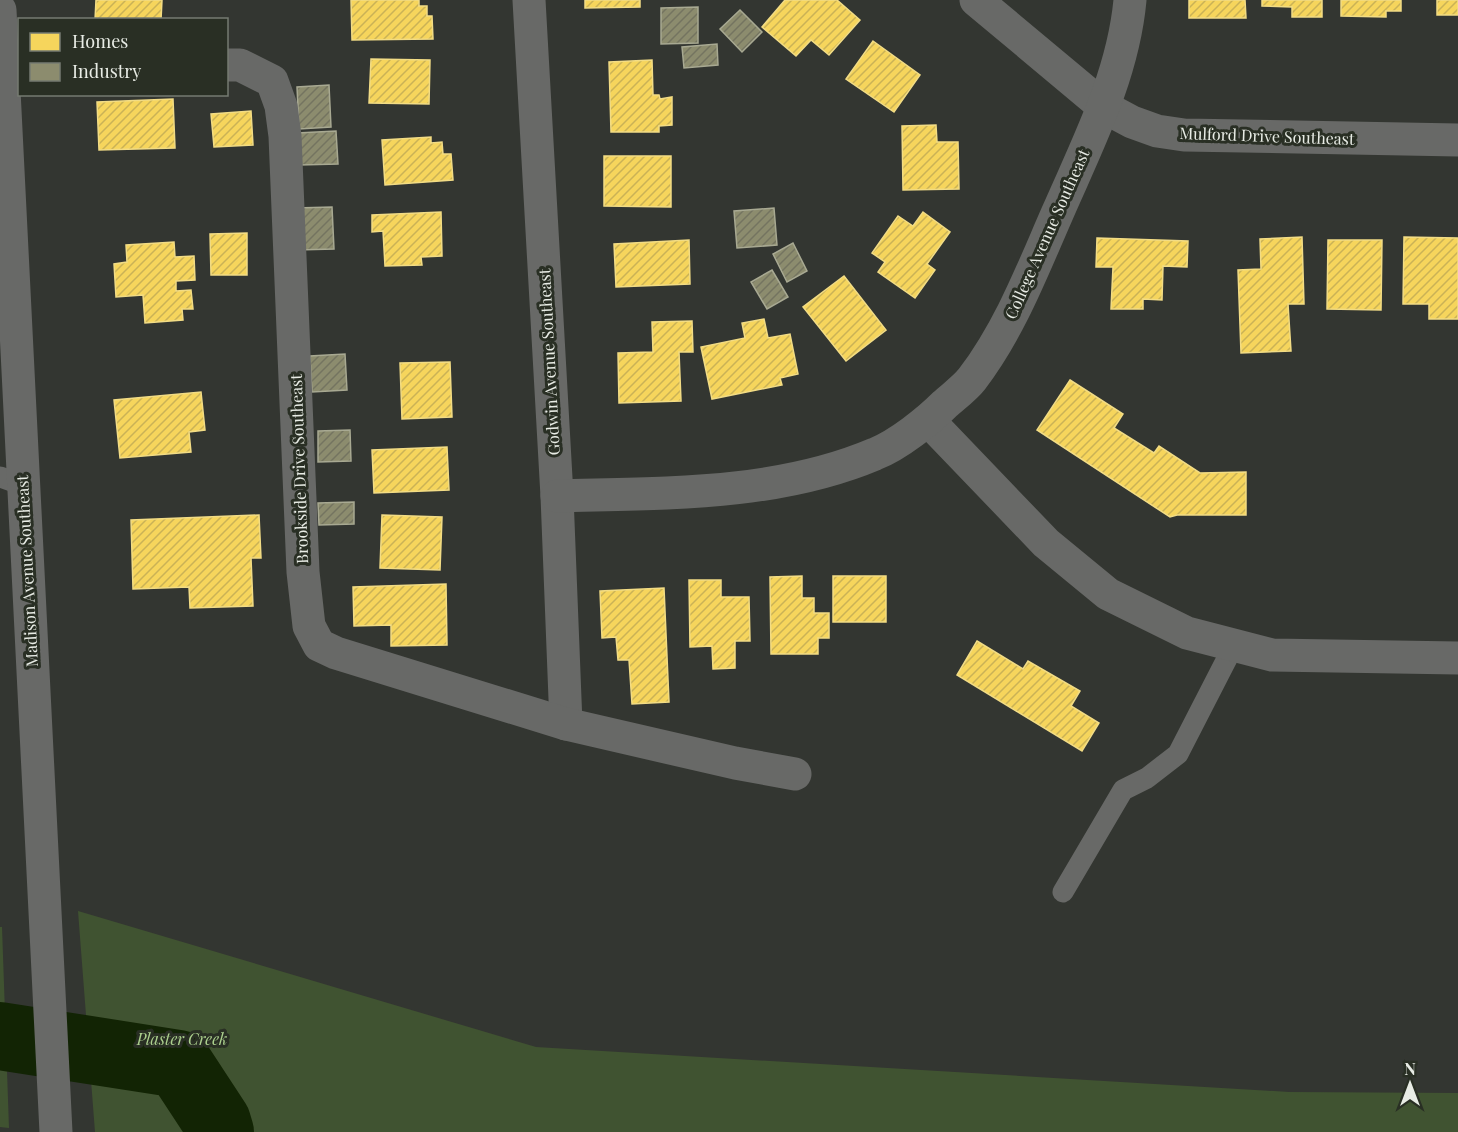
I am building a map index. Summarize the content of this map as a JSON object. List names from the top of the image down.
{
  "streets": {
    "street": [
      "Mulford Drive Southeast",
      "College Avenue Southeast",
      "Godwin Avenue Southeast",
      "Brookside Drive Southeast",
      "Madison Avenue Southeast"
    ]
  },
  "crossings": [
    ["Mulford Drive Southeast", "College Avenue Southeast"],
    ["College Avenue Southeast", "Godwin Avenue Southeast"],
    ["Godwin Avenue Southeast", "Brookside Drive Southeast"]
  ],
  "parks": ["Plaster Creek"],
  "legend": ["Homes", "Industry"],
  "north": "top"
}
